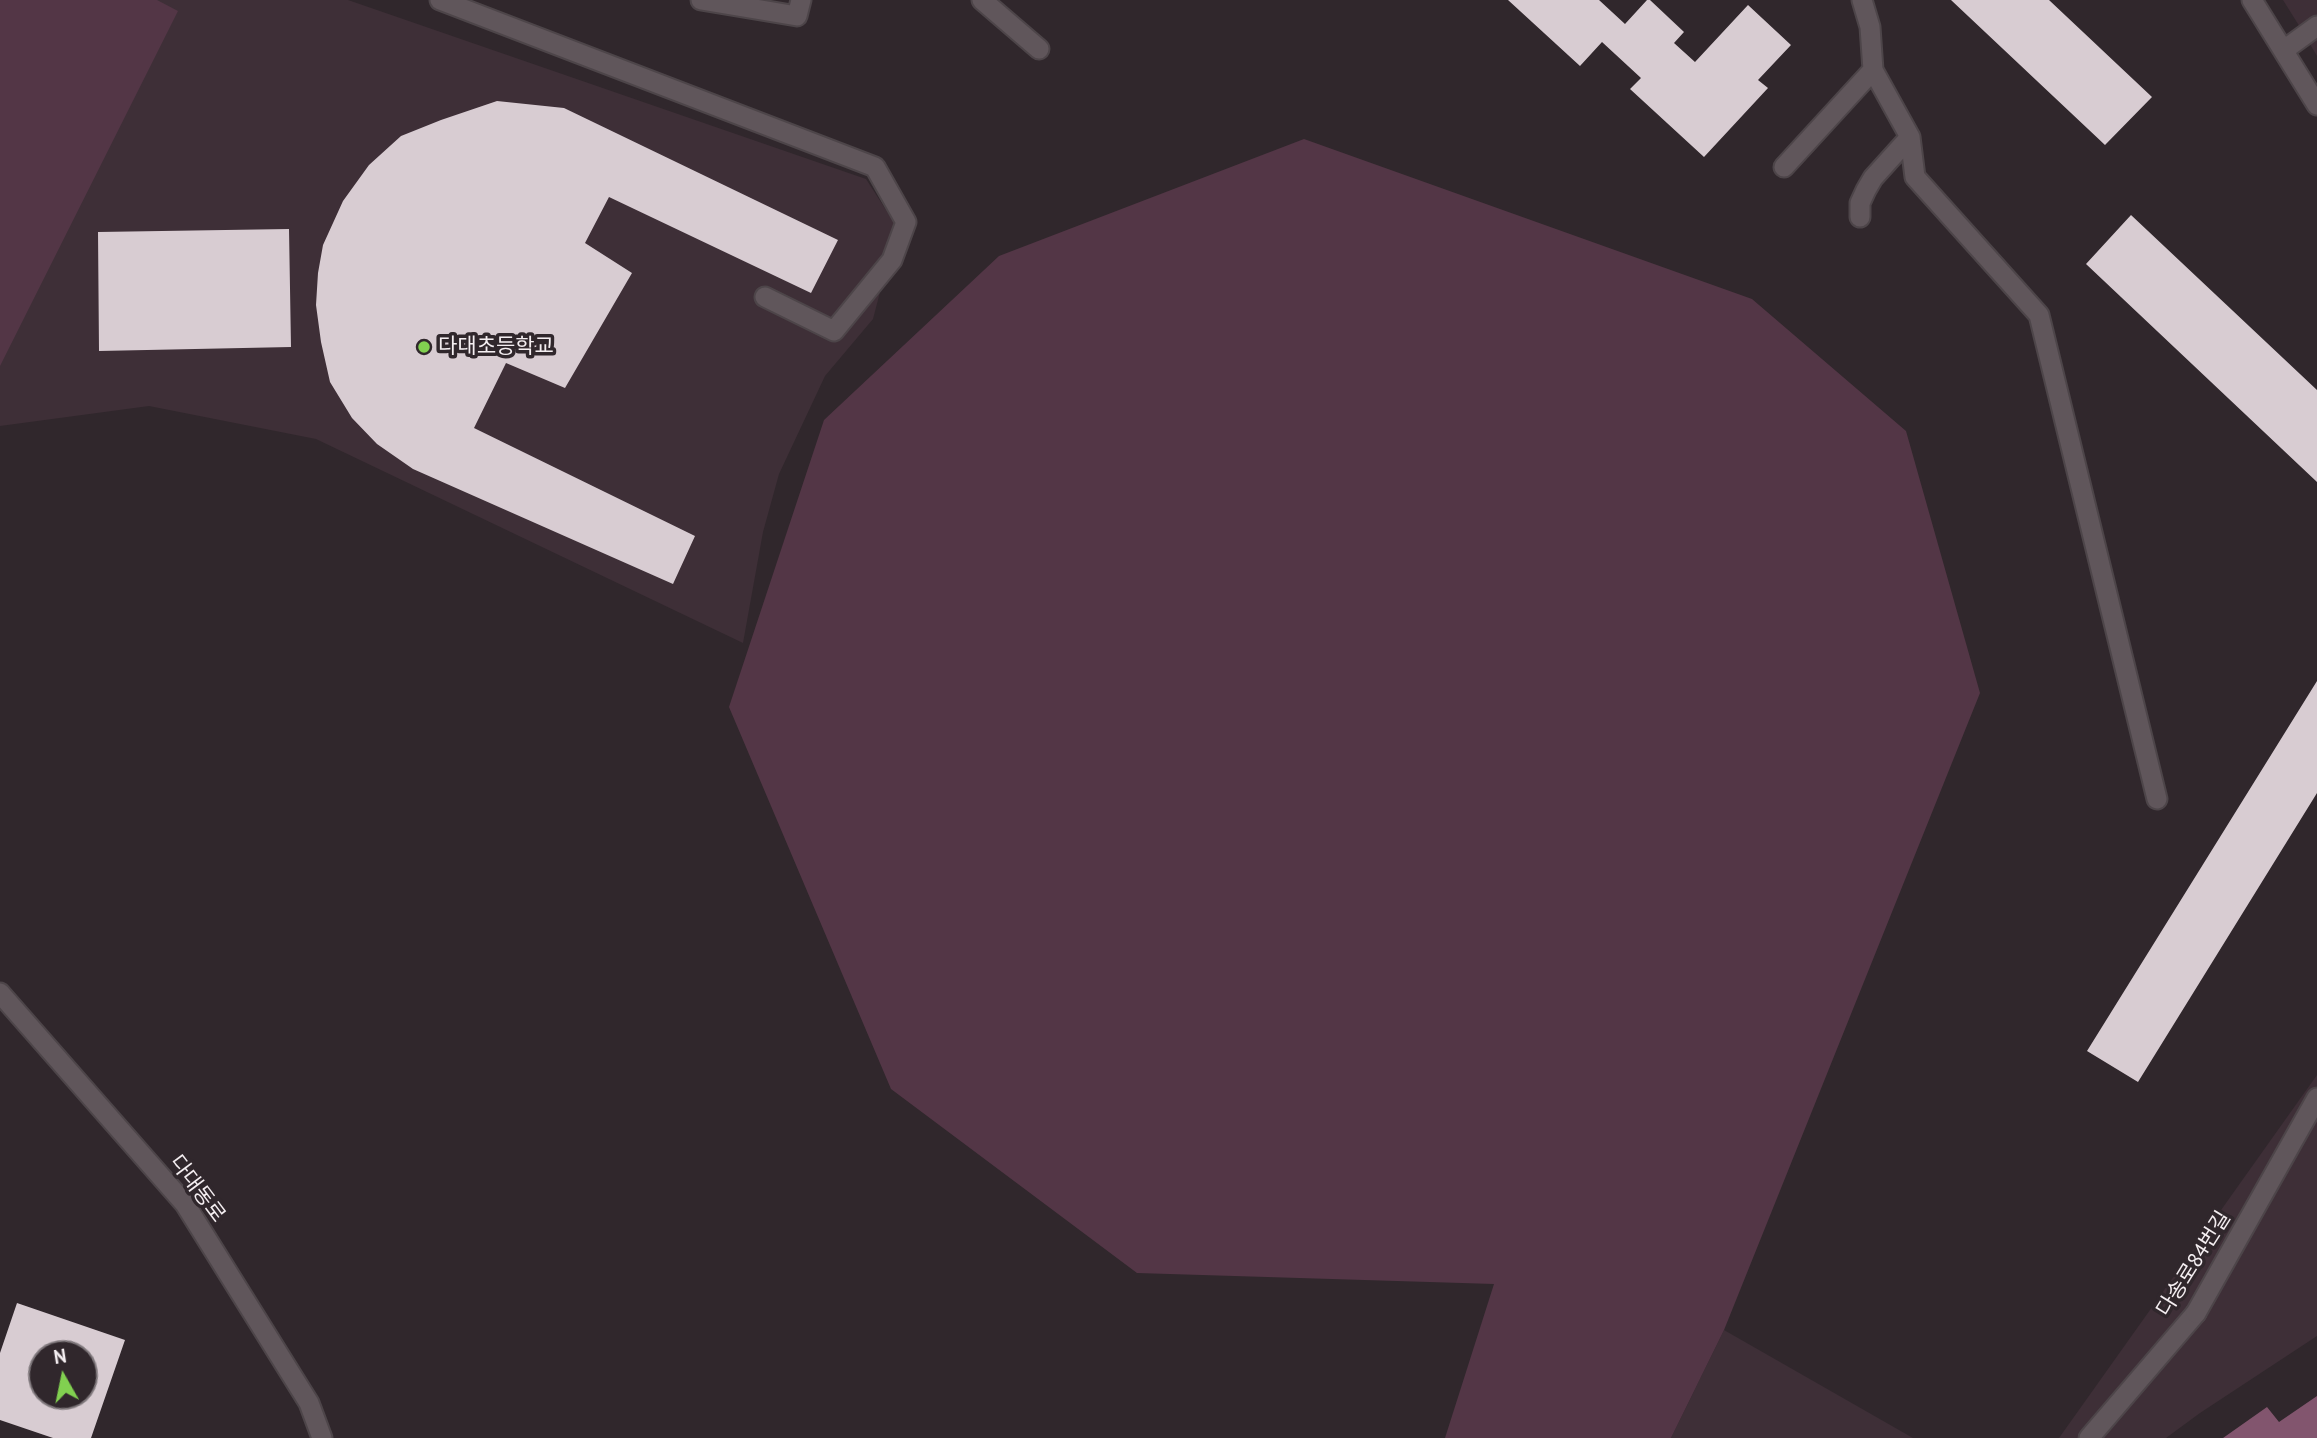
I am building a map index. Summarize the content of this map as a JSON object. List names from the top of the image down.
{
  "streets": {
    "street": ["다대동로", "다송로84번길"]
  },
  "places": ["다대초등학교"],
  "north": "top"
}
